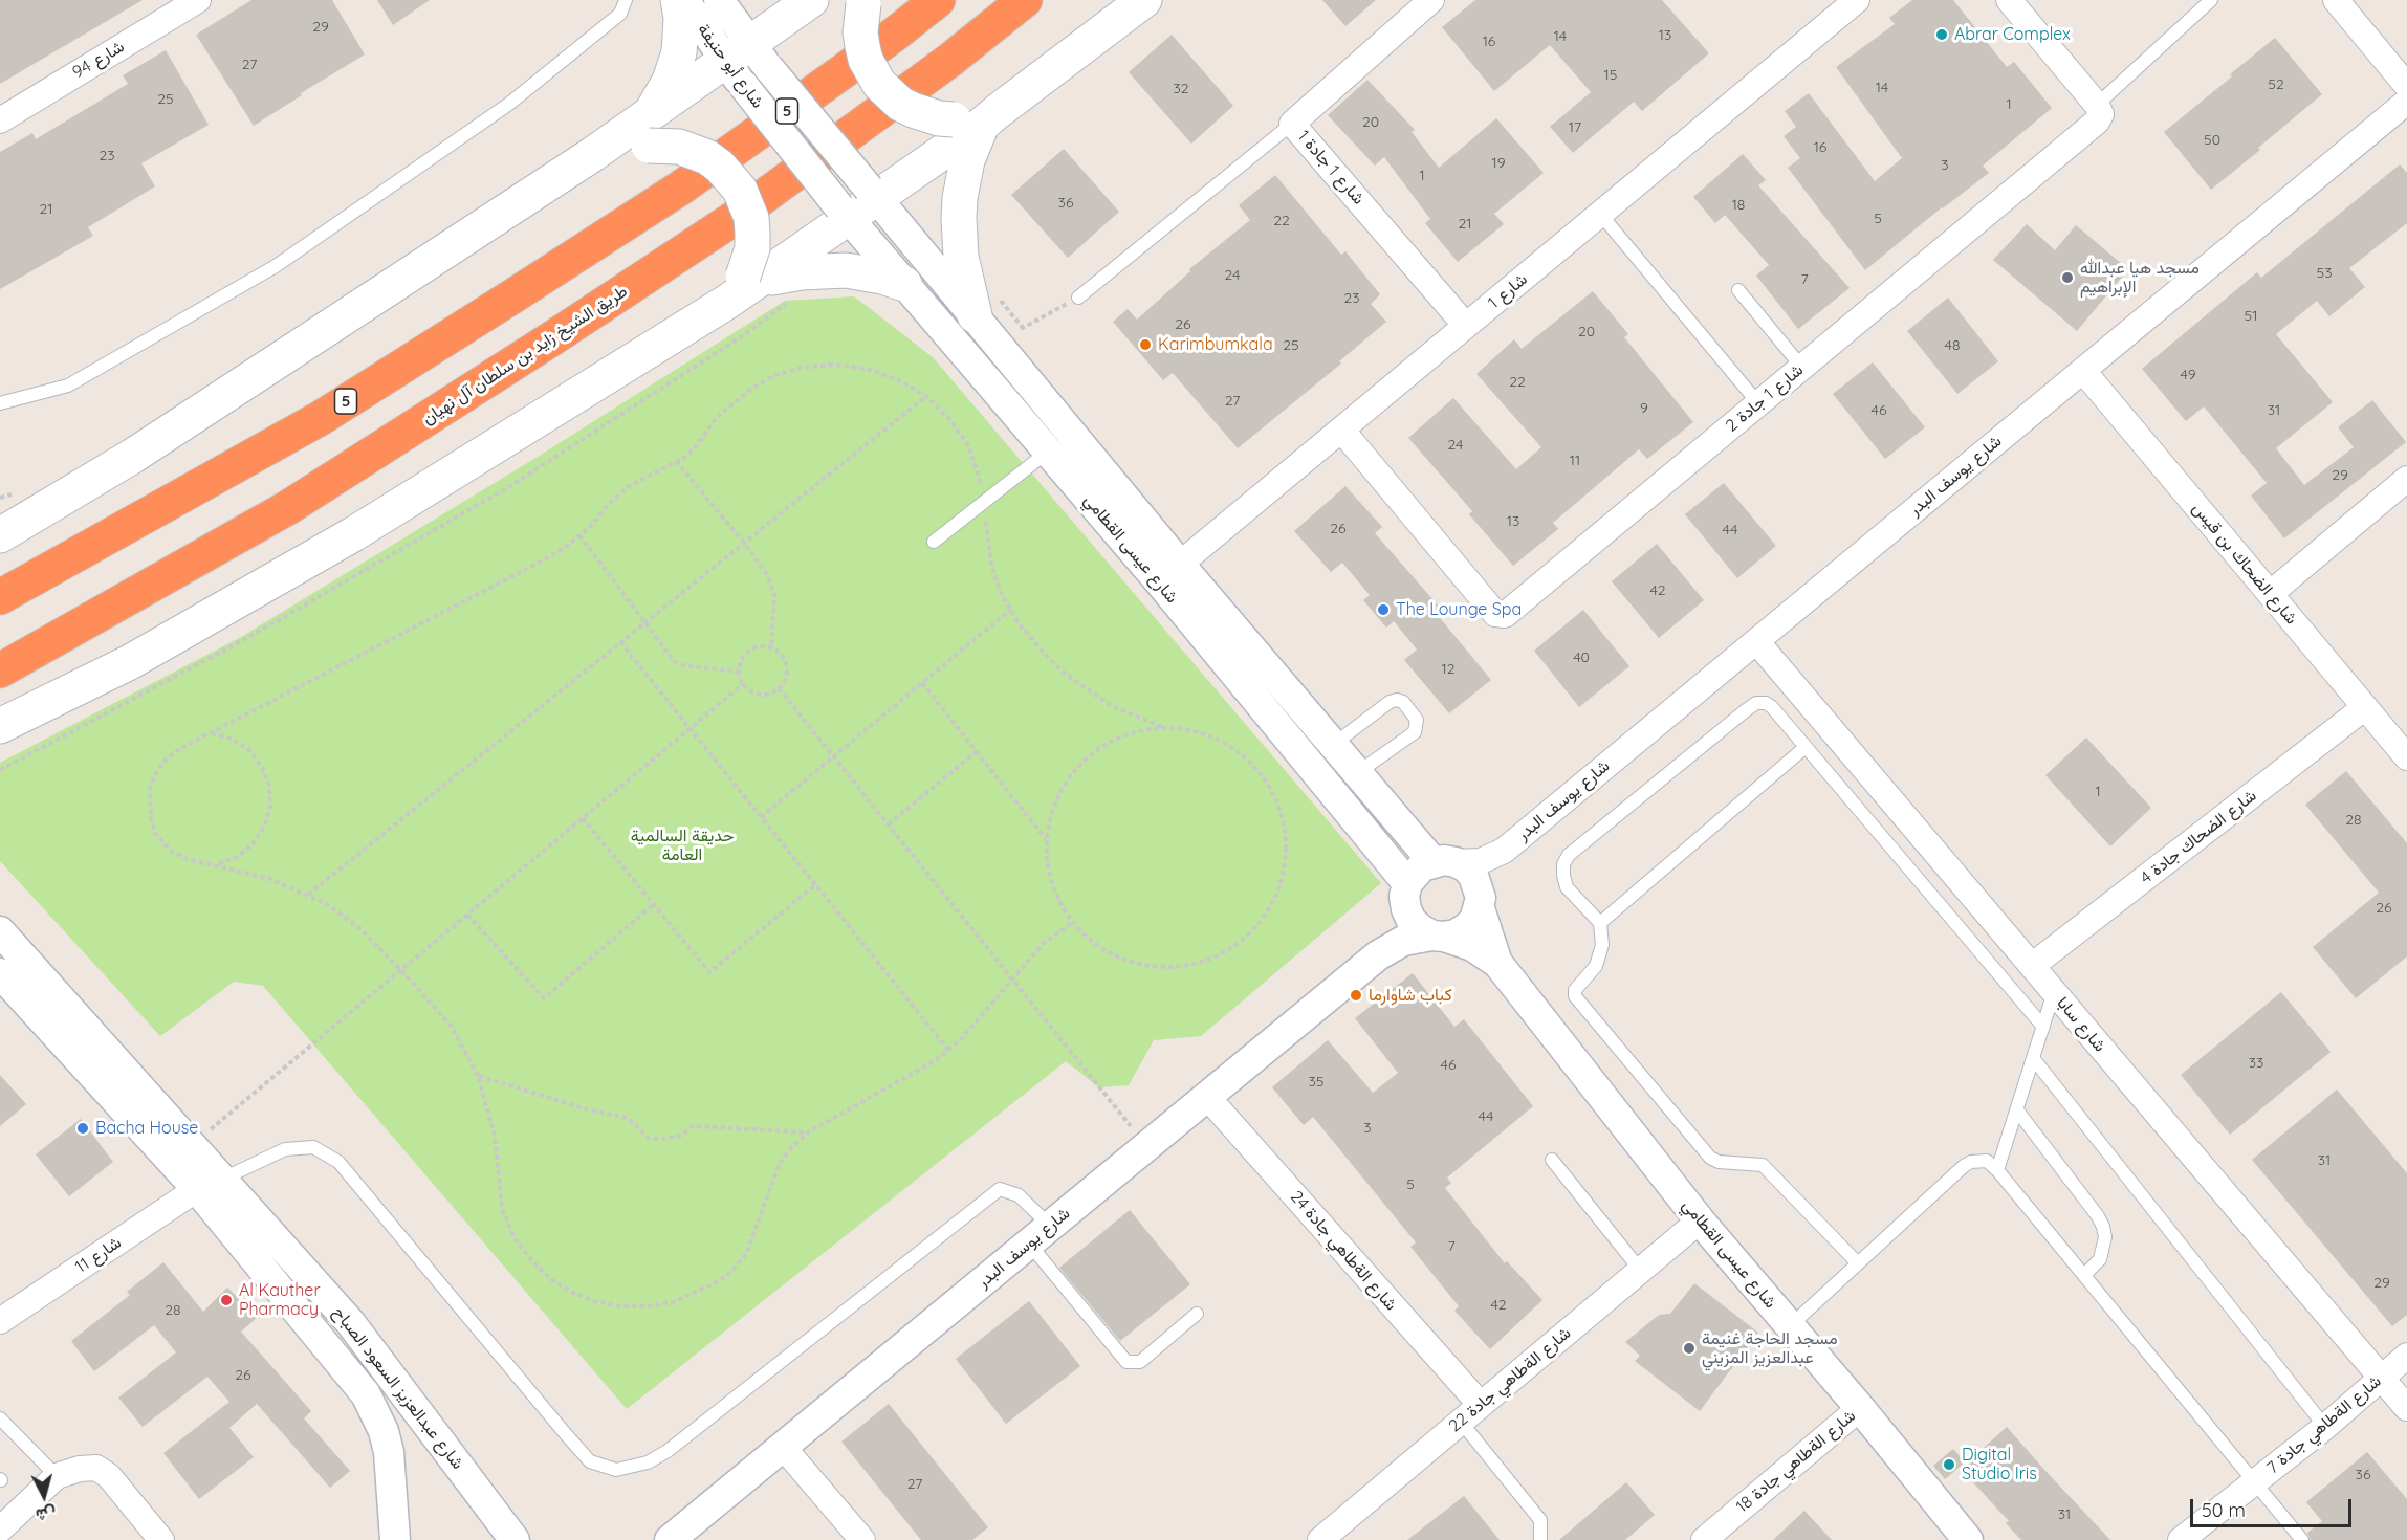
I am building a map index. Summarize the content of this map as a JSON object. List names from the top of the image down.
{
  "streets": {
    "highway": ["5", "طريق الشيخ زايد بن سلطان آل نهيان"],
    "street": [
      "شارع 94",
      "شارع أبو حنيفة",
      "شارع 1 جادة 1",
      "شارع 1",
      "شارع 1 جادة 2",
      "شارع يوسف البدر",
      "شارع عيسى القطامي",
      "شارع الضحاك بن قيس",
      "شارع الضحاك جادة 4",
      "شارع سابا",
      "شارع الةطاهي جادة 24",
      "شارع 11",
      "شارع الةطاهي جادة 22",
      "شارع عبدالعزيز السعود الصباح",
      "شارع الةطاهي جادة 7",
      "شارع الةطاهي جادة 18"
    ]
  },
  "crossings": [
    ["شارع أبو حنيفة", "شارع عيسى القطامي"],
    ["شارع 1 جادة 1", "شارع 1"],
    ["شارع 1", "شارع 1 جادة 2"],
    ["شارع 1", "شارع عيسى القطامي"],
    ["شارع يوسف البدر", "شارع عيسى القطامي"],
    ["شارع يوسف البدر", "شارع الضحاك بن قيس"],
    ["شارع يوسف البدر", "شارع سابا"],
    ["شارع يوسف البدر", "شارع الةطاهي جادة 24"],
    ["شارع عيسى القطامي", "شارع الةطاهي جادة 22"],
    ["شارع عيسى القطامي", "شارع الةطاهي جادة 18"],
    ["شارع الضحاك بن قيس", "شارع الضحاك جادة 4"],
    ["شارع الضحاك جادة 4", "شارع سابا"],
    ["شارع سابا", "شارع الةطاهي جادة 7"],
    ["شارع الةطاهي جادة 24", "شارع الةطاهي جادة 22"],
    ["شارع 11", "شارع عبدالعزيز السعود الصباح"]
  ],
  "parks": ["حديقة السالمية العامة"],
  "places": [
    "Abrar Complex",
    "مسجد هيا عبدالله الإبراهيم",
    "Karimbumkala",
    "The Lounge Spa",
    "كباب شاوارما",
    "Bacha House",
    "Al Kauther Pharmacy",
    "مسجد الحاجة غنيمة عبدالعزيز المزيني",
    "Digital Studio Iris"
  ],
  "house_numbers": [
    "29",
    "13",
    "14",
    "16",
    "27",
    "15",
    "52",
    "14",
    "32",
    "25",
    "1",
    "20",
    "17",
    "50",
    "16",
    "23",
    "19",
    "3",
    "1",
    "36",
    "18",
    "21",
    "5",
    "22",
    "21",
    "53",
    "24",
    "7",
    "23",
    "51",
    "26",
    "20",
    "25",
    "48",
    "49",
    "22",
    "27",
    "9",
    "46",
    "31",
    "24",
    "11",
    "29",
    "13",
    "26",
    "44",
    "42",
    "40",
    "12",
    "1",
    "28",
    "26",
    "33",
    "46",
    "35",
    "44",
    "3",
    "31",
    "5",
    "7",
    "29",
    "42",
    "28",
    "26",
    "36",
    "27",
    "31"
  ],
  "scale_bar": "50 m",
  "north": "bottom"
}
